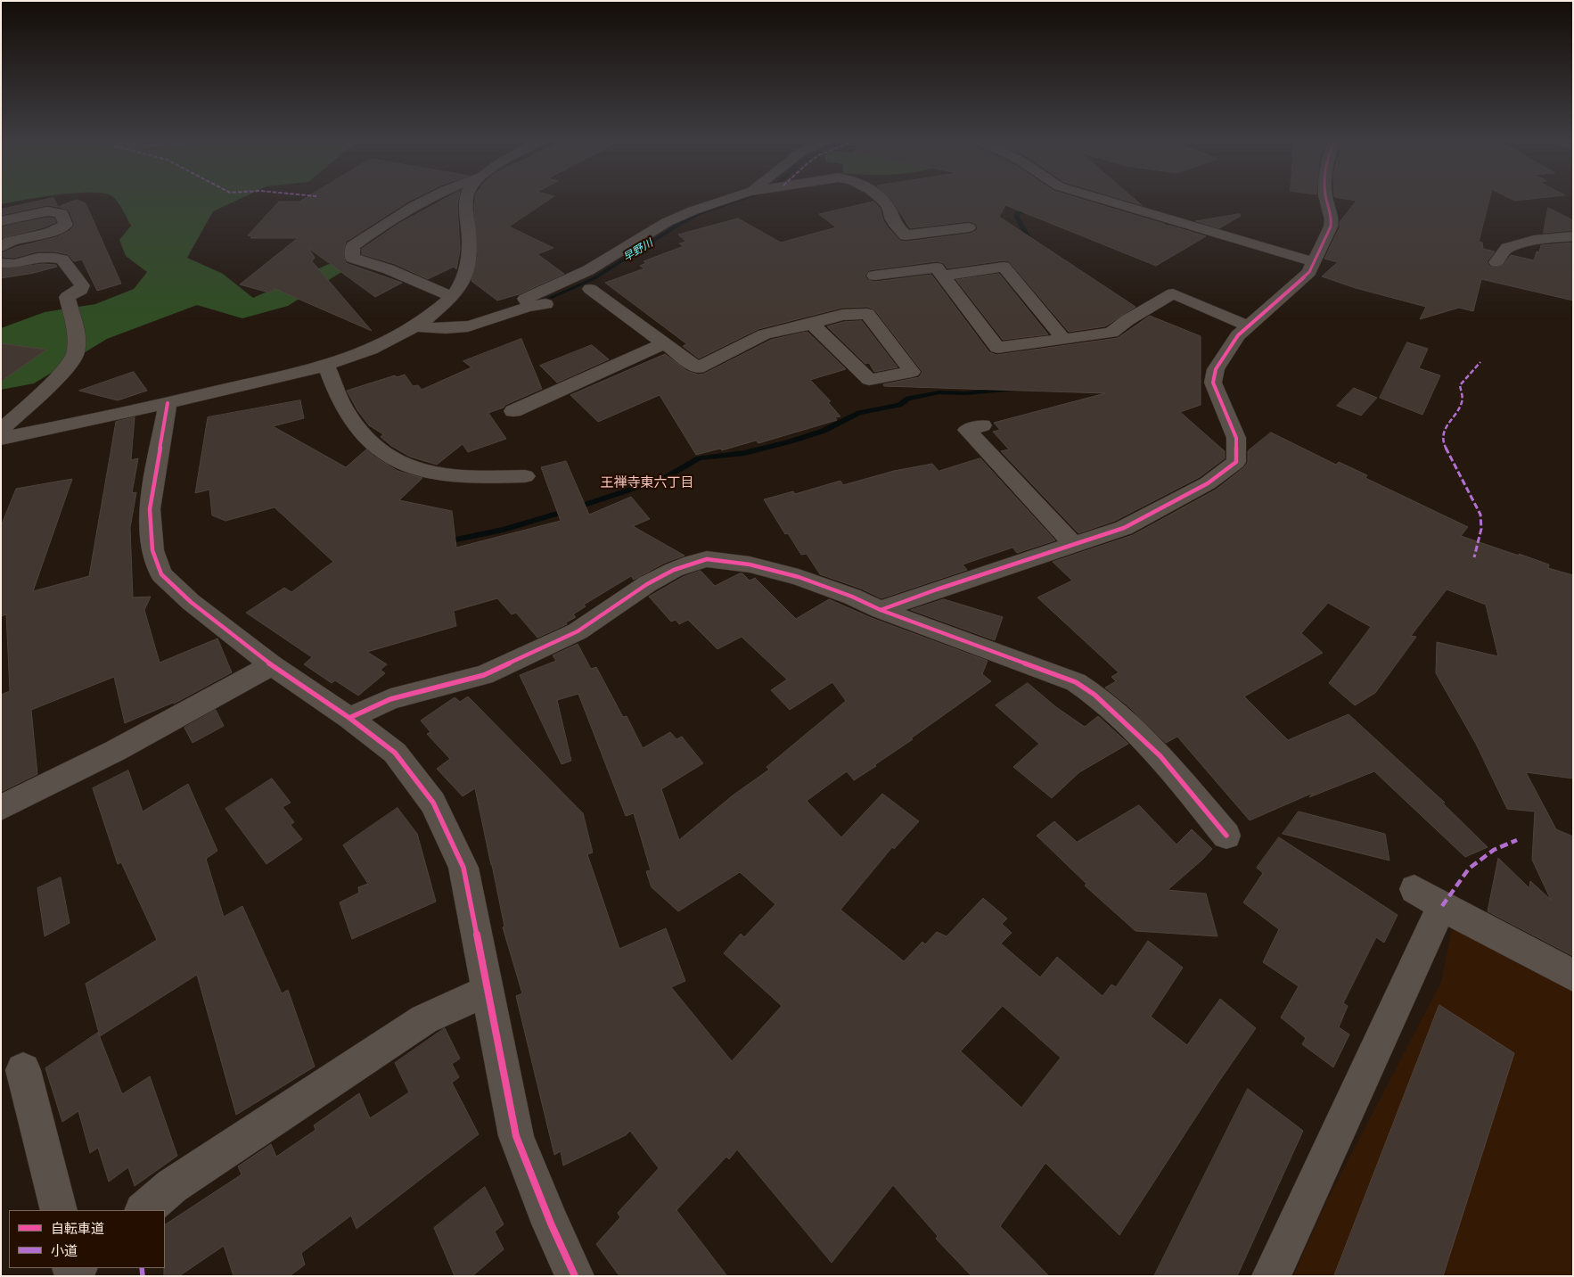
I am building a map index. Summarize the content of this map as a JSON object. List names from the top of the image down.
{
  "districts": ["王禅寺東六丁目"],
  "water": ["早野川"],
  "legend": ["自転車道", "小道"]
}
